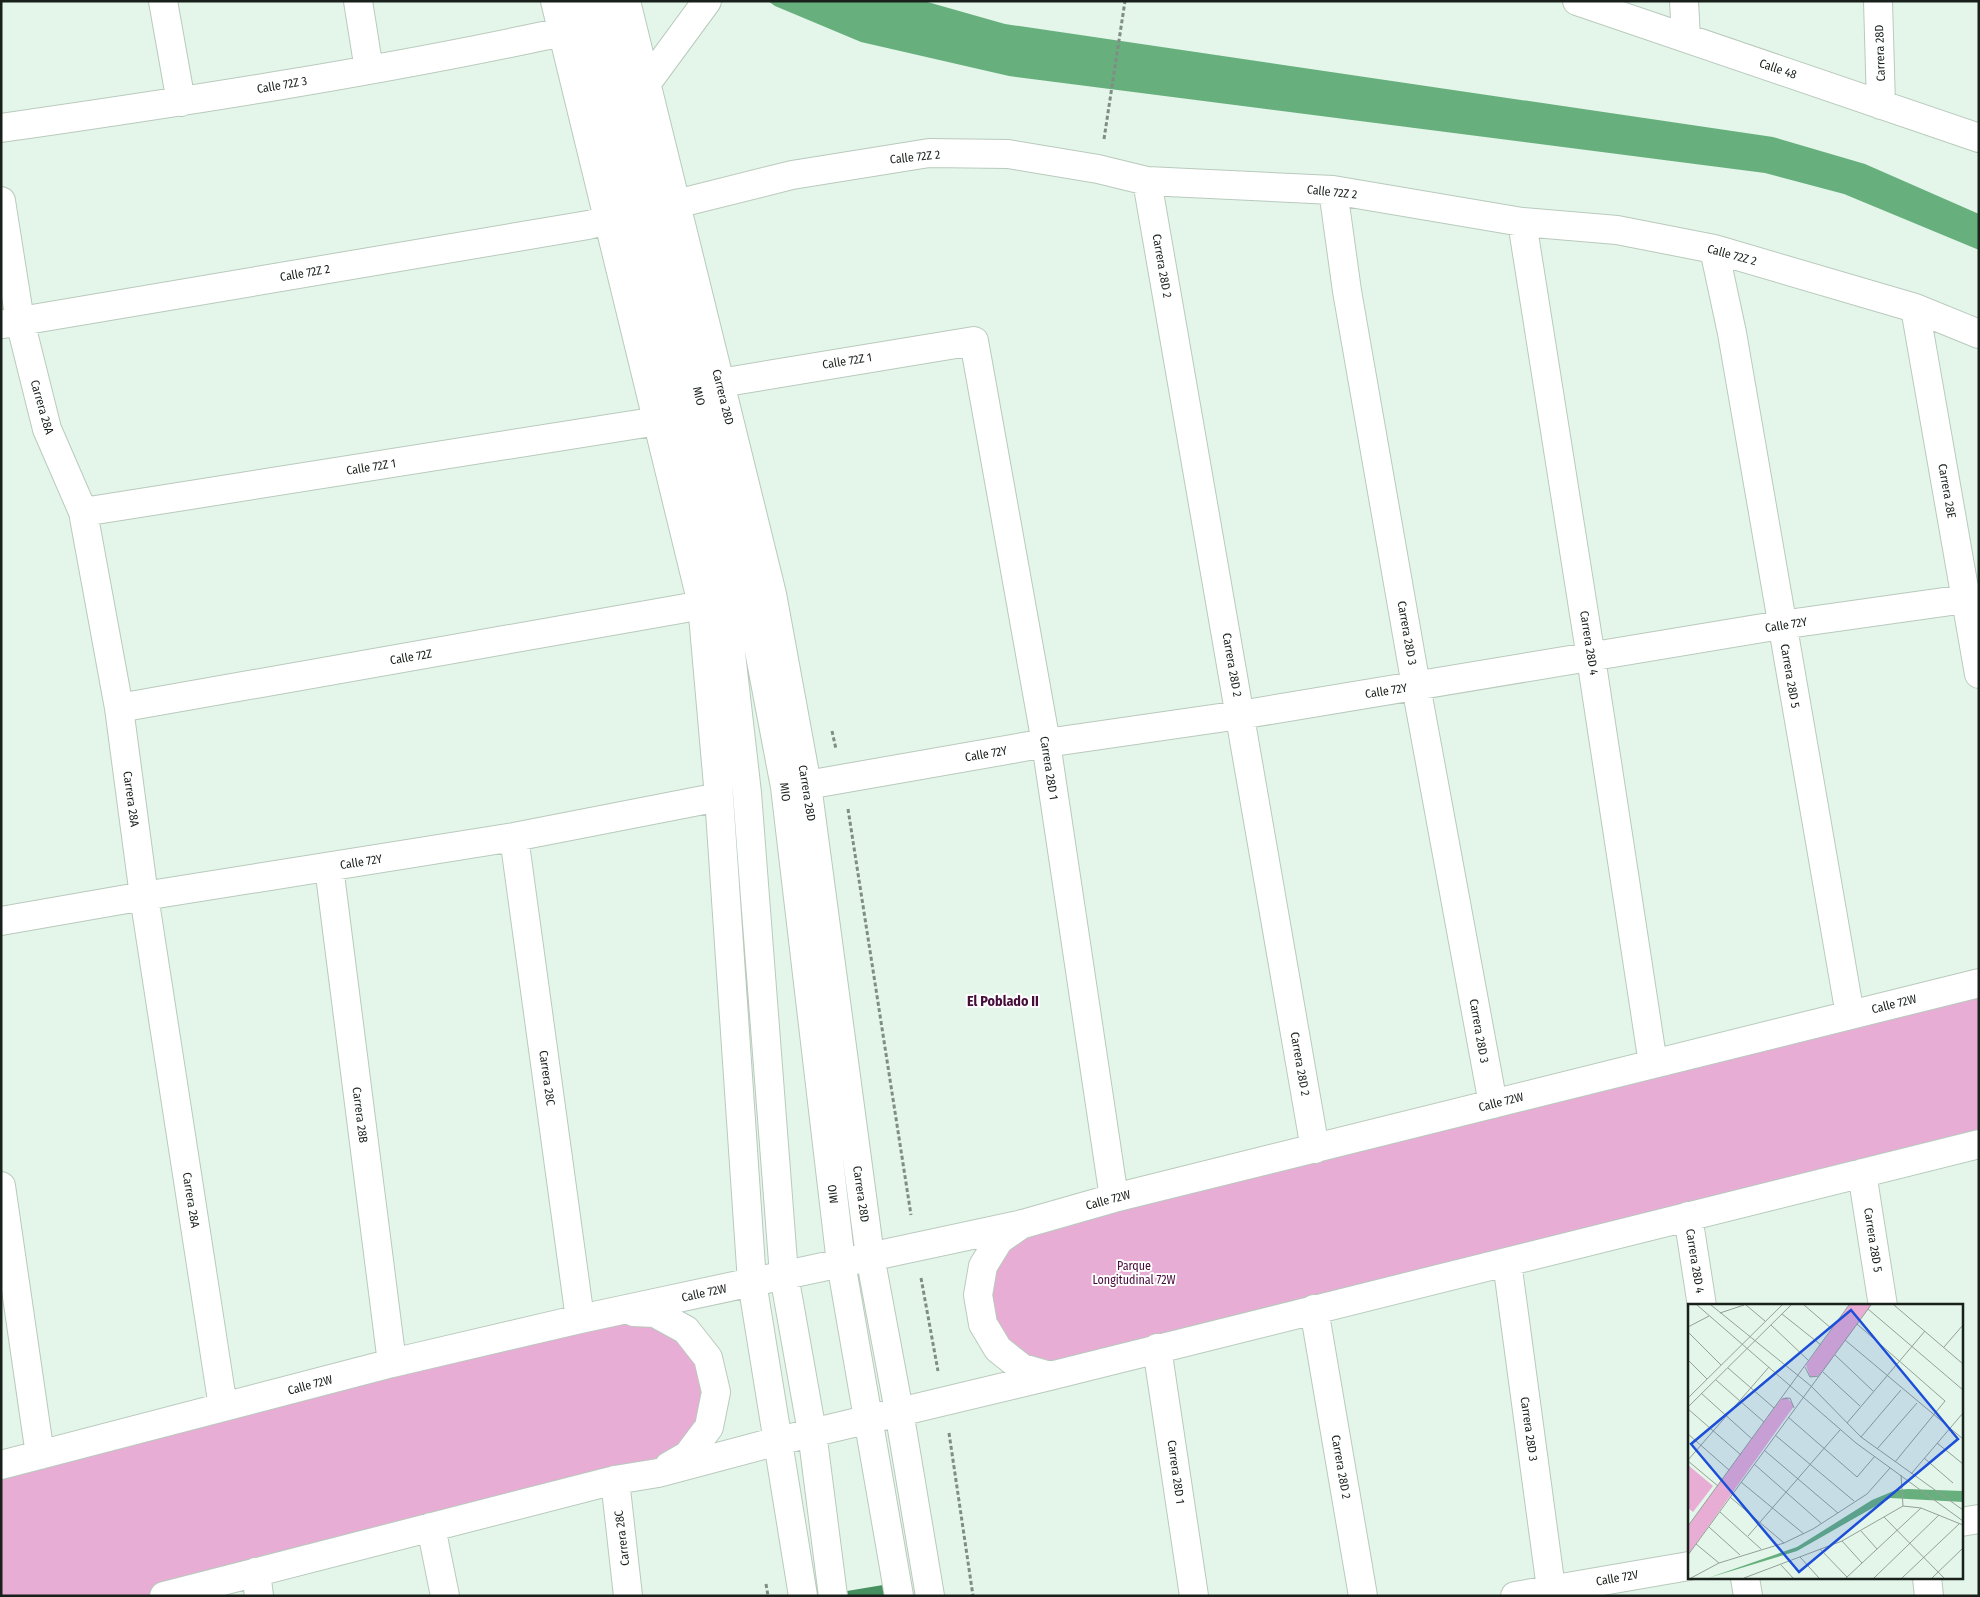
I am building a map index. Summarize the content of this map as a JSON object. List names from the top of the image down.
{
  "streets": {
    "street": [
      "Carrera 28D",
      "Calle 48",
      "Calle 72Z 3",
      "Calle 72Z 2",
      "Carrera 28D 2",
      "Calle 72Z 1",
      "MIO",
      "Carrera 28A",
      "Carrera 28E",
      "Calle 72Y",
      "Carrera 28D 3",
      "Carrera 28D 4",
      "Calle 72Z",
      "Carrera 28D 5",
      "Carrera 28D 1",
      "Calle 72W",
      "Carrera 28C",
      "Carrera 28B",
      "Calle 72V"
    ]
  },
  "crossings": [
    ["Carrera 28D", "Calle 48"],
    ["Carrera 28D", "Calle 72Z 2"],
    ["Carrera 28D", "Calle 72Z 1"],
    ["Carrera 28D", "Calle 72Y"],
    ["Carrera 28D", "Calle 72W"],
    ["Calle 72Z 2", "Carrera 28D 2"],
    ["Calle 72Z 2", "Carrera 28A"],
    ["Calle 72Z 2", "Carrera 28E"],
    ["Calle 72Z 2", "Carrera 28D 3"],
    ["Calle 72Z 2", "Carrera 28D 4"],
    ["Calle 72Z 2", "Carrera 28D 5"],
    ["Carrera 28D 2", "Calle 72Y"],
    ["Carrera 28D 2", "Calle 72W"],
    ["Calle 72Z 1", "Carrera 28A"],
    ["Calle 72Z 1", "Carrera 28D 1"],
    ["MIO", "Calle 72W"],
    ["Carrera 28A", "Calle 72Y"],
    ["Carrera 28A", "Calle 72Z"],
    ["Carrera 28A", "Calle 72W"],
    ["Carrera 28E", "Calle 72Y"],
    ["Calle 72Y", "Carrera 28D 3"],
    ["Calle 72Y", "Carrera 28D 4"],
    ["Calle 72Y", "Carrera 28D 5"],
    ["Calle 72Y", "Carrera 28D 1"],
    ["Calle 72Y", "Carrera 28C"],
    ["Calle 72Y", "Carrera 28B"],
    ["Carrera 28D 3", "Calle 72W"],
    ["Carrera 28D 3", "Calle 72V"],
    ["Carrera 28D 4", "Calle 72W"],
    ["Carrera 28D 5", "Calle 72W"],
    ["Carrera 28D 1", "Calle 72W"],
    ["Calle 72W", "Carrera 28C"],
    ["Calle 72W", "Carrera 28B"]
  ],
  "districts": ["El Poblado II"],
  "parks": ["Parque Longitudinal 72W"]
}
